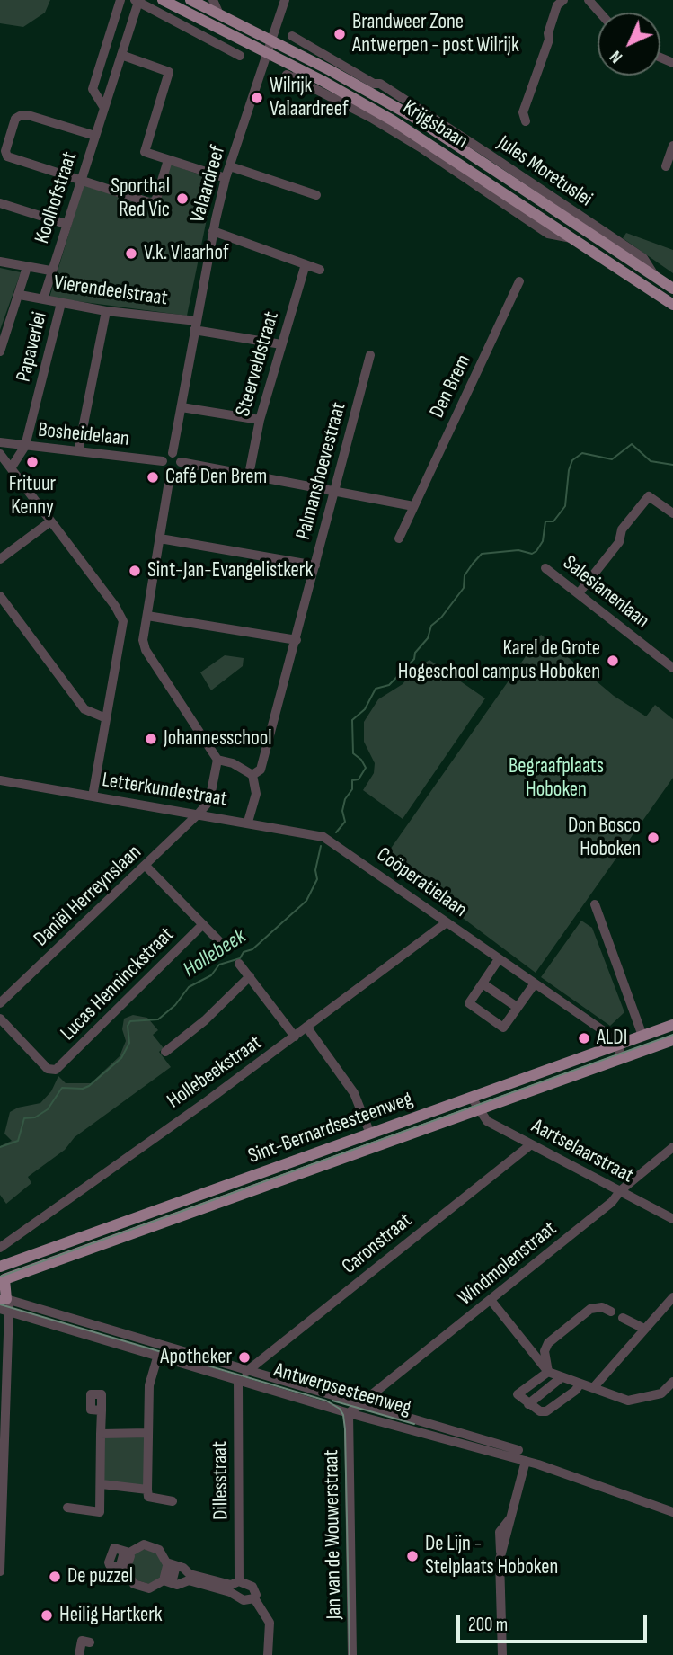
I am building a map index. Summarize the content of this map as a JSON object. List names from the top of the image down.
{
  "streets": {
    "main road": ["Krijgsbaan", "Sint-Bernardsesteenweg"],
    "street": [
      "Valaardreef",
      "Koolhofstraat",
      "Vierendeelstraat",
      "Papaverlei",
      "Steerveldstraat",
      "Den Brem",
      "Bosheidelaan",
      "Palmanshoevestraat",
      "Salesianenlaan",
      "Letterkundestraat",
      "Coöperatielaan",
      "Daniël Herreynslaan",
      "Lucas Henninckstraat",
      "Hollebeekstraat",
      "Aartselaarstraat",
      "Caronstraat",
      "Windmolenstraat",
      "Antwerpsesteenweg",
      "Dillesstraat",
      "Jan van de Wouwerstraat"
    ]
  },
  "crossings": [
    ["Krijgsbaan", "Valaardreef"],
    ["Valaardreef", "Vierendeelstraat"],
    ["Valaardreef", "Bosheidelaan"],
    ["Koolhofstraat", "Vierendeelstraat"],
    ["Vierendeelstraat", "Papaverlei"],
    ["Vierendeelstraat", "Steerveldstraat"],
    ["Papaverlei", "Bosheidelaan"],
    ["Letterkundestraat", "Coöperatielaan"],
    ["Letterkundestraat", "Daniël Herreynslaan"],
    ["Coöperatielaan", "Hollebeekstraat"],
    ["Coöperatielaan", "Sint-Bernardsesteenweg"],
    ["Sint-Bernardsesteenweg", "Aartselaarstraat"],
    ["Sint-Bernardsesteenweg", "Antwerpsesteenweg"],
    ["Aartselaarstraat", "Caronstraat"],
    ["Aartselaarstraat", "Windmolenstraat"],
    ["Caronstraat", "Antwerpsesteenweg"],
    ["Windmolenstraat", "Antwerpsesteenweg"],
    ["Windmolenstraat", "Jan van de Wouwerstraat"],
    ["Antwerpsesteenweg", "Dillesstraat"],
    ["Antwerpsesteenweg", "Jan van de Wouwerstraat"]
  ],
  "water": ["Hollebeek"],
  "parks": ["Begraafplaats Hoboken"],
  "places": [
    "Brandweer Zone Antwerpen - post Wilrijk",
    "Wilrijk Valaardreef",
    "Sporthal Red Vic",
    "V.k. Vlaarhof",
    "Frituur Kenny",
    "Café Den Brem",
    "Sint-Jan-Evangelistkerk",
    "Karel de Grote Hogeschool campus Hoboken",
    "Johannesschool",
    "Don Bosco Hoboken",
    "ALDI",
    "Apotheker",
    "De Lijn - Stelplaats Hoboken",
    "De puzzel",
    "Heilig Hartkerk"
  ],
  "scale_bar": "200 m",
  "north": "bottom left"
}
